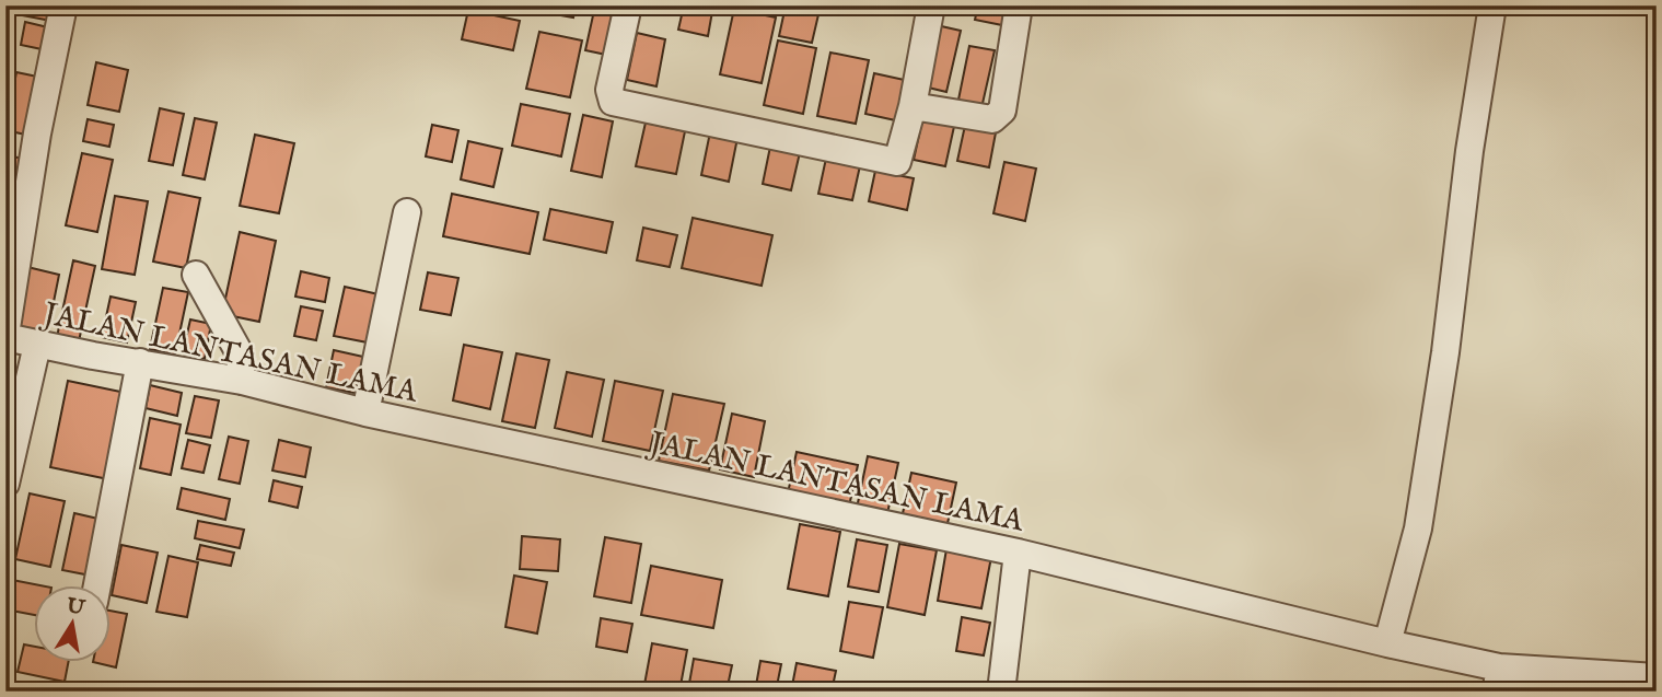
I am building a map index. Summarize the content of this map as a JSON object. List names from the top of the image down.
{
  "streets": {
    "street": ["JALAN LANTASAN LAMA"]
  },
  "north": "top"
}
